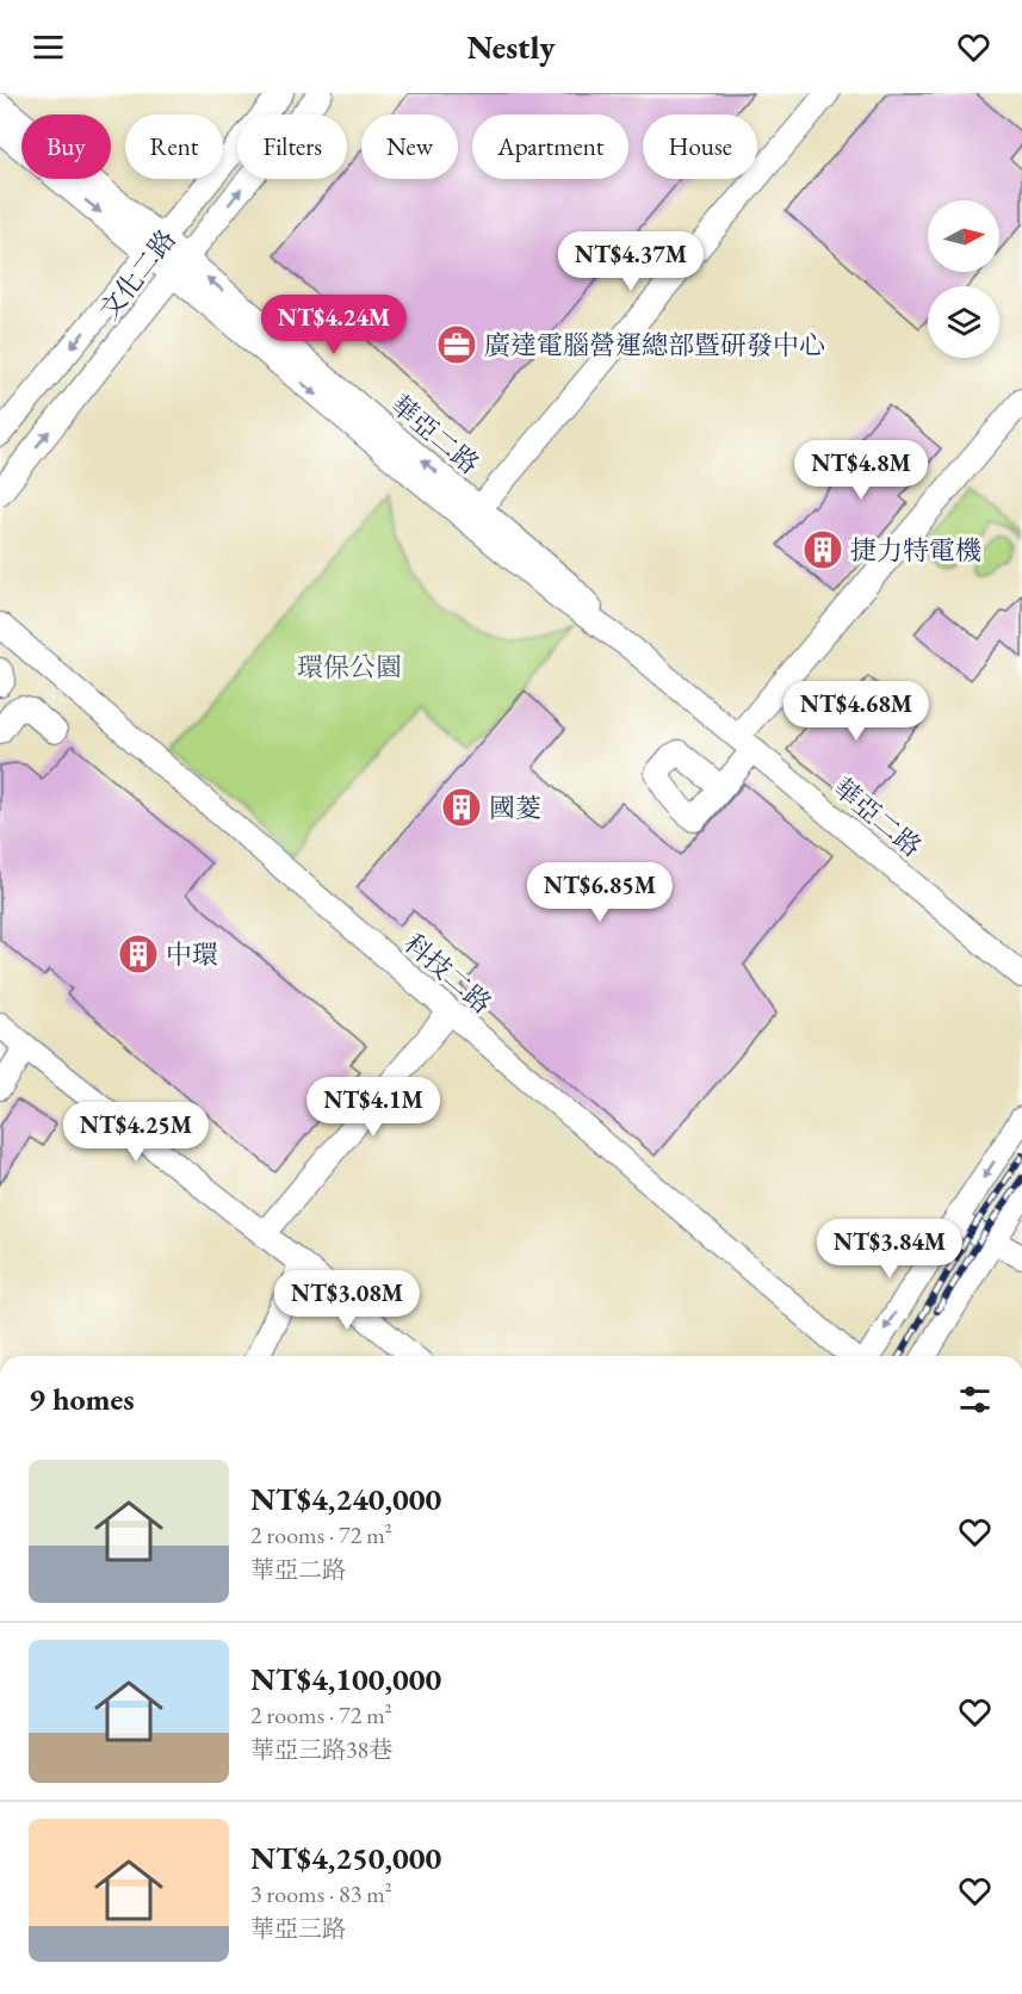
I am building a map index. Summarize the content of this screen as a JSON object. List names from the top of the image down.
{
  "streets": {
    "street": ["文化二路", "華亞二路", "科技二路"]
  },
  "crossings": [
    ["文化二路", "華亞二路"]
  ],
  "parks": ["環保公園"],
  "places": {
    "office": ["廣達電腦營運總部暨研發中心"],
    "building": ["捷力特電機", "國菱", "中環"]
  },
  "north": "right",
  "page": {
    "header": "Nestly",
    "chip": [
      "Buy",
      "Rent",
      "Filters",
      "New",
      "Apartment",
      "House"
    ],
    "price": [
      "NT$4.37M",
      "NT$4.24M",
      "NT$4.8M",
      "NT$4.68M",
      "NT$6.85M",
      "NT$4.1M",
      "NT$4.25M",
      "NT$3.84M",
      "NT$3.08M"
    ],
    "heading": "9 homes",
    "list": [
      {
        "name": "NT$4,240,000",
        "note": "2 rooms · 72 m² · 華亞二路"
      },
      {
        "name": "NT$4,100,000",
        "note": "2 rooms · 72 m² · 華亞三路38巷"
      },
      {
        "name": "NT$4,250,000",
        "note": "3 rooms · 83 m² · 華亞三路"
      }
    ]
  }
}
